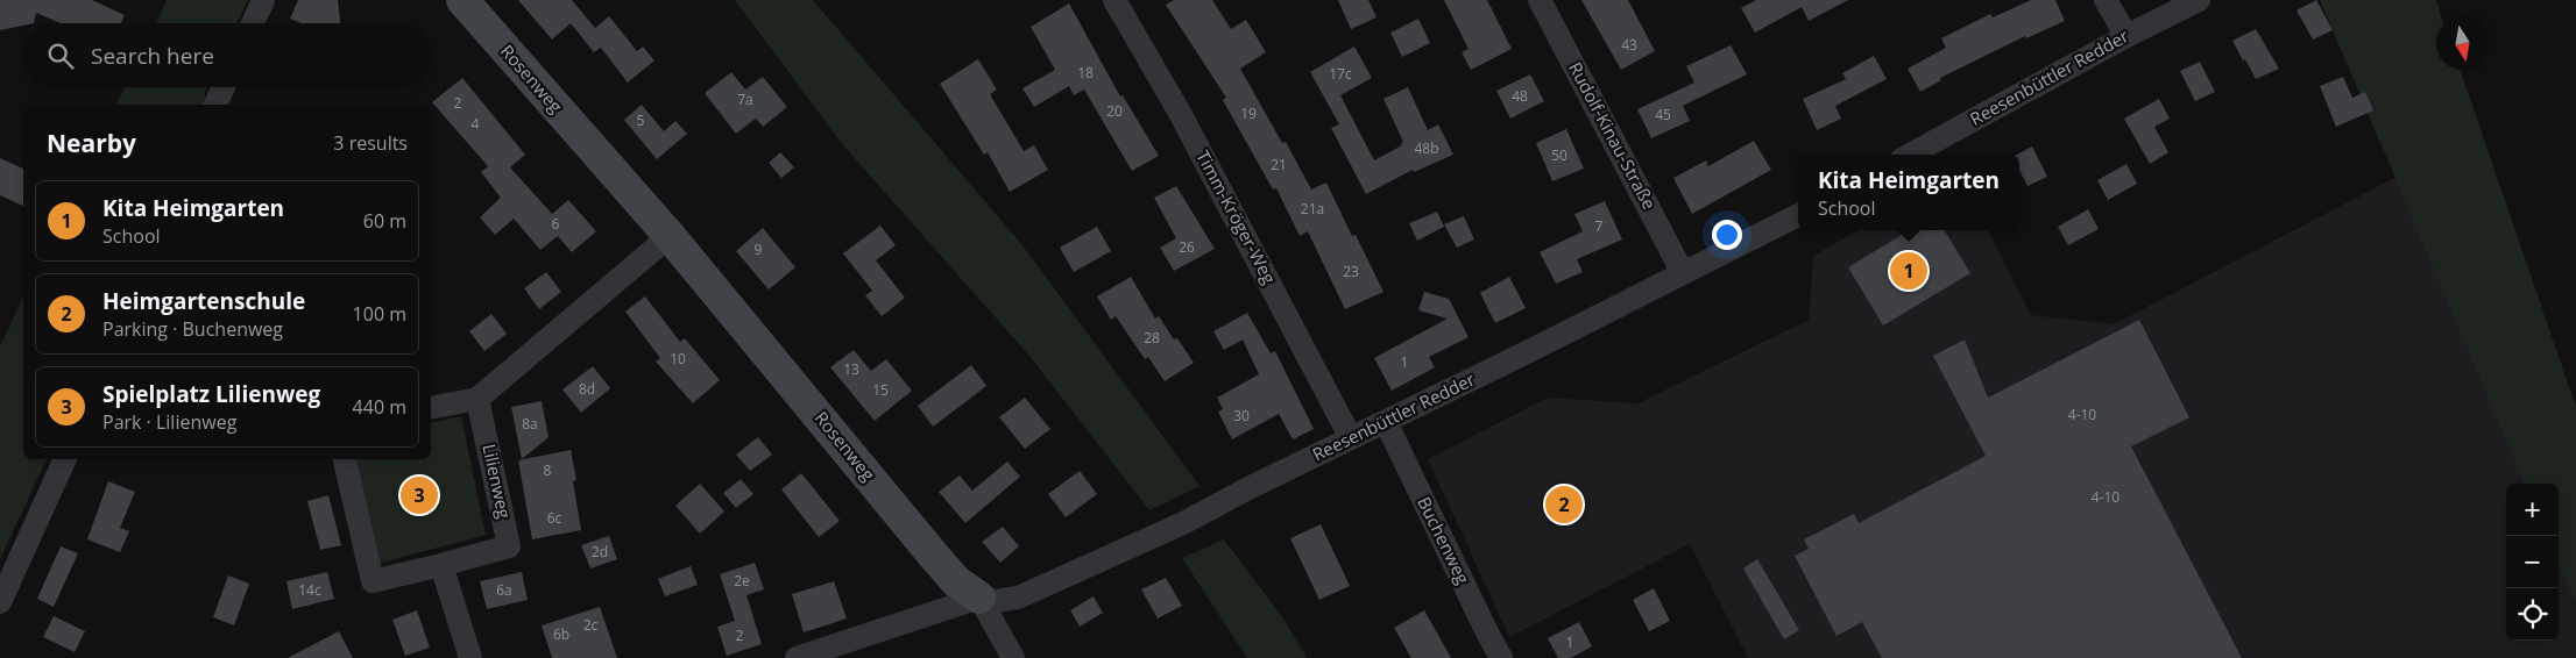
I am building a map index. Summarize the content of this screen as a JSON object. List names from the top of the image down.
{
  "streets": {
    "street": [
      "Reesenbüttler Redder",
      "Rosenweg",
      "Rudolf-Kinau-Straße",
      "Timm-Kröger-Weg",
      "Lilienweg",
      "Buchenweg"
    ]
  },
  "crossings": [
    ["Reesenbüttler Redder", "Rosenweg"],
    ["Reesenbüttler Redder", "Rudolf-Kinau-Straße"],
    ["Reesenbüttler Redder", "Timm-Kröger-Weg"],
    ["Reesenbüttler Redder", "Buchenweg"]
  ],
  "house_numbers": [
    "43",
    "18",
    "17c",
    "48",
    "7a",
    "2",
    "20",
    "19",
    "45",
    "5",
    "4",
    "48b",
    "50",
    "21",
    "21a",
    "6",
    "7",
    "26",
    "9",
    "23",
    "28",
    "10",
    "1",
    "13",
    "8d",
    "15",
    "4-10",
    "30",
    "8a",
    "8",
    "4-10",
    "6c",
    "2d",
    "2e",
    "14c",
    "6a",
    "2c",
    "6b",
    "2",
    "1"
  ],
  "north": "bottom",
  "page": {
    "search": "Search here",
    "heading": ["Nearby", "3 results"],
    "popup": ["Kita Heimgarten", "School"],
    "list": [
      {
        "mark": "1",
        "name": "Kita Heimgarten",
        "note": "School",
        "value": "60 m"
      },
      {
        "mark": "2",
        "name": "Heimgartenschule",
        "note": "Parking · Buchenweg",
        "value": "100 m"
      },
      {
        "mark": "3",
        "name": "Spielplatz Lilienweg",
        "note": "Park · Lilienweg",
        "value": "440 m"
      }
    ],
    "pins": ["1", "3", "2"],
    "map_buttons": ["+", "−"]
  }
}
